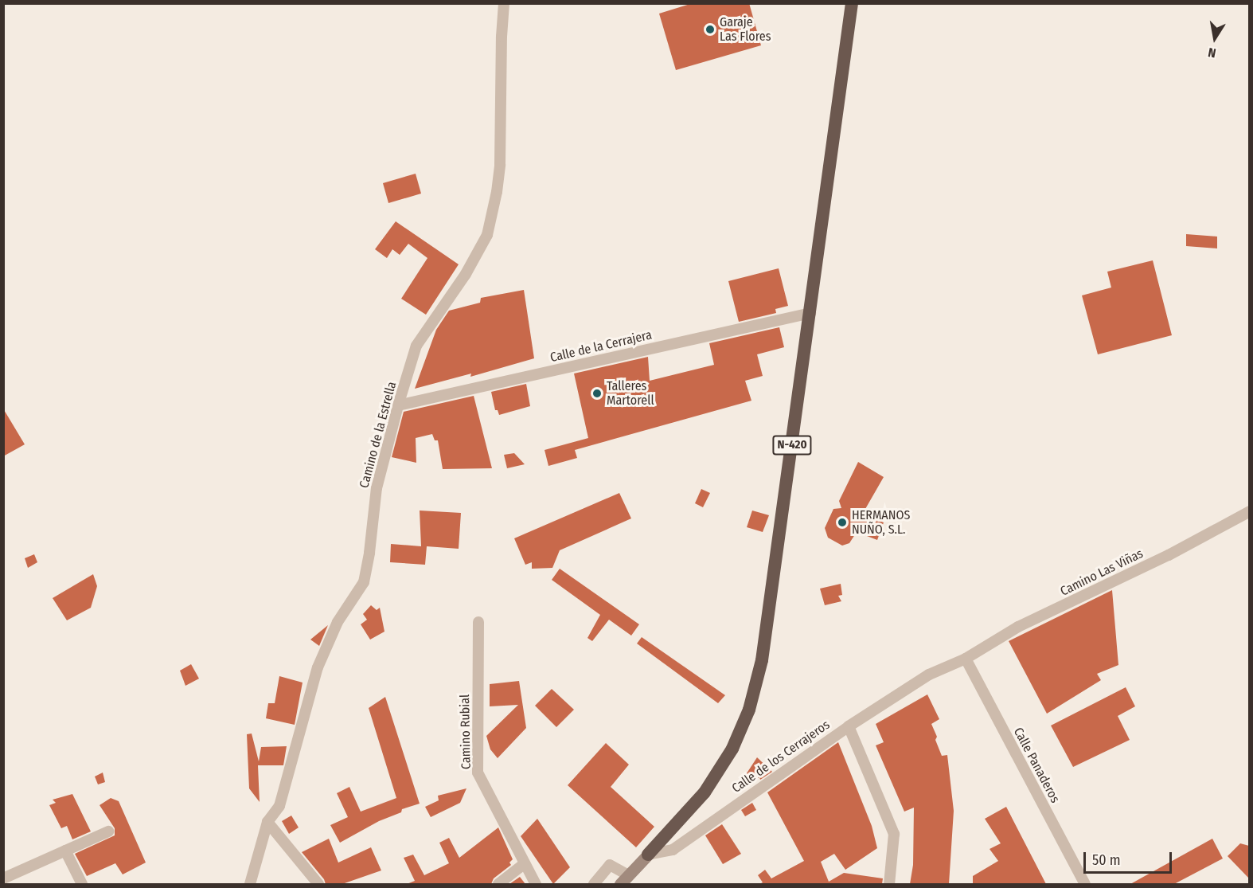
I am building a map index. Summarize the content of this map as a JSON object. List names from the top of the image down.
{
  "streets": {
    "highway": ["N-420"],
    "street": [
      "Calle de la Cerrajera",
      "Camino de la Estrella",
      "Camino Las Viñas",
      "Camino Rubial",
      "Calle de los Cerrajeros",
      "Calle Panaderos"
    ]
  },
  "crossings": [
    ["Calle de la Cerrajera", "Camino de la Estrella"],
    ["Calle de la Cerrajera", "N-420"],
    ["N-420", "Calle de los Cerrajeros"],
    ["Camino Las Viñas", "Calle de los Cerrajeros"],
    ["Camino Las Viñas", "Calle Panaderos"],
    ["Calle de los Cerrajeros", "Calle Panaderos"]
  ],
  "places": ["Garaje Las Flores", "Talleres Martorell", "HERMANOS NUÑO, S.L."],
  "scale_bar": "50 m",
  "north": "bottom"
}
